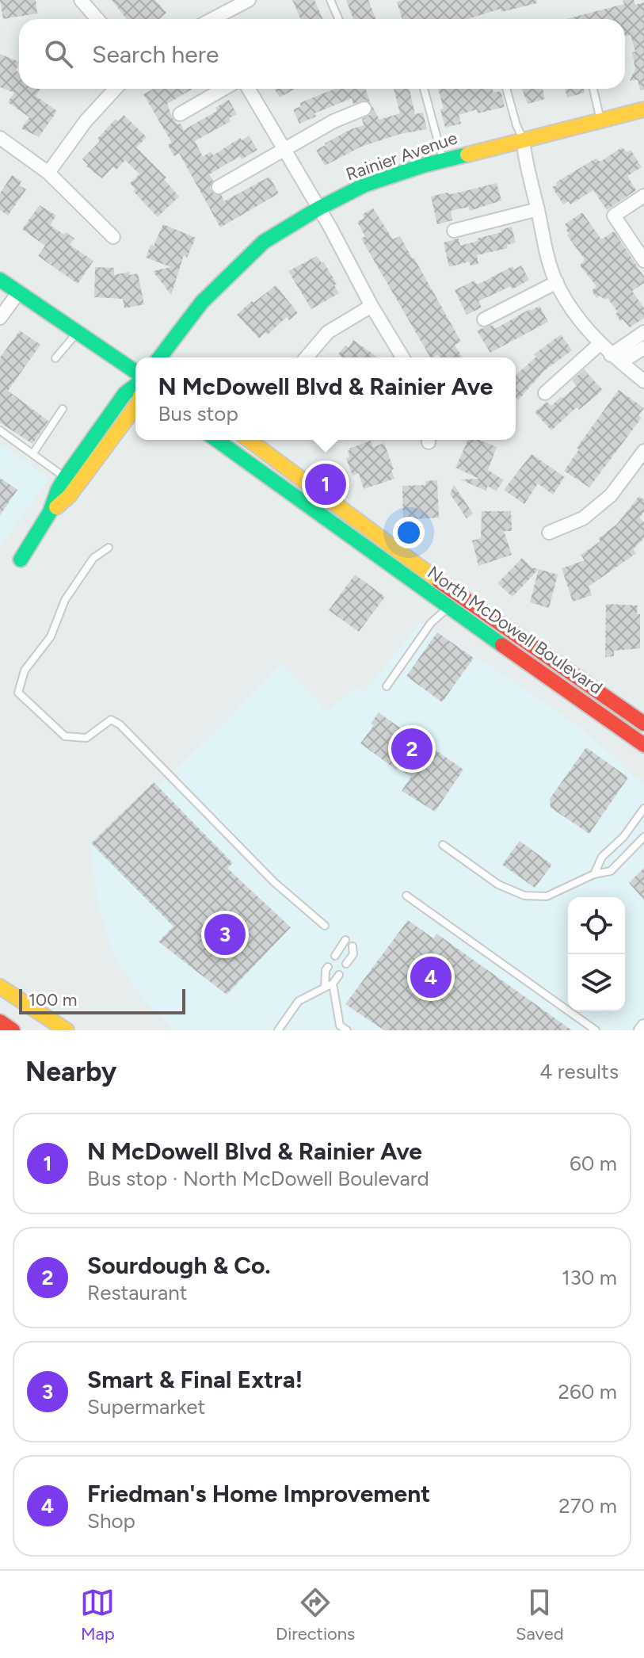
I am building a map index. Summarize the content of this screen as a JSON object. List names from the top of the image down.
{
  "streets": {
    "main road": ["Rainier Avenue", "North McDowell Boulevard"]
  },
  "scale_bar": "100 m",
  "page": {
    "search": "Search here",
    "popup": ["N McDowell Blvd & Rainier Ave", "Bus stop"],
    "pins": [
      "1",
      "2",
      "3",
      "4"
    ],
    "scale": "100 m",
    "heading": ["Nearby", "4 results"],
    "list": [
      {
        "mark": "1",
        "name": "N McDowell Blvd & Rainier Ave",
        "note": "Bus stop · North McDowell Boulevard",
        "value": "60 m"
      },
      {
        "mark": "2",
        "name": "Sourdough & Co.",
        "note": "Restaurant",
        "value": "130 m"
      },
      {
        "mark": "3",
        "name": "Smart & Final Extra!",
        "note": "Supermarket",
        "value": "260 m"
      },
      {
        "mark": "4",
        "name": "Friedman's Home Improvement",
        "note": "Shop",
        "value": "270 m"
      }
    ],
    "nav": ["Map", "Directions", "Saved"]
  }
}
